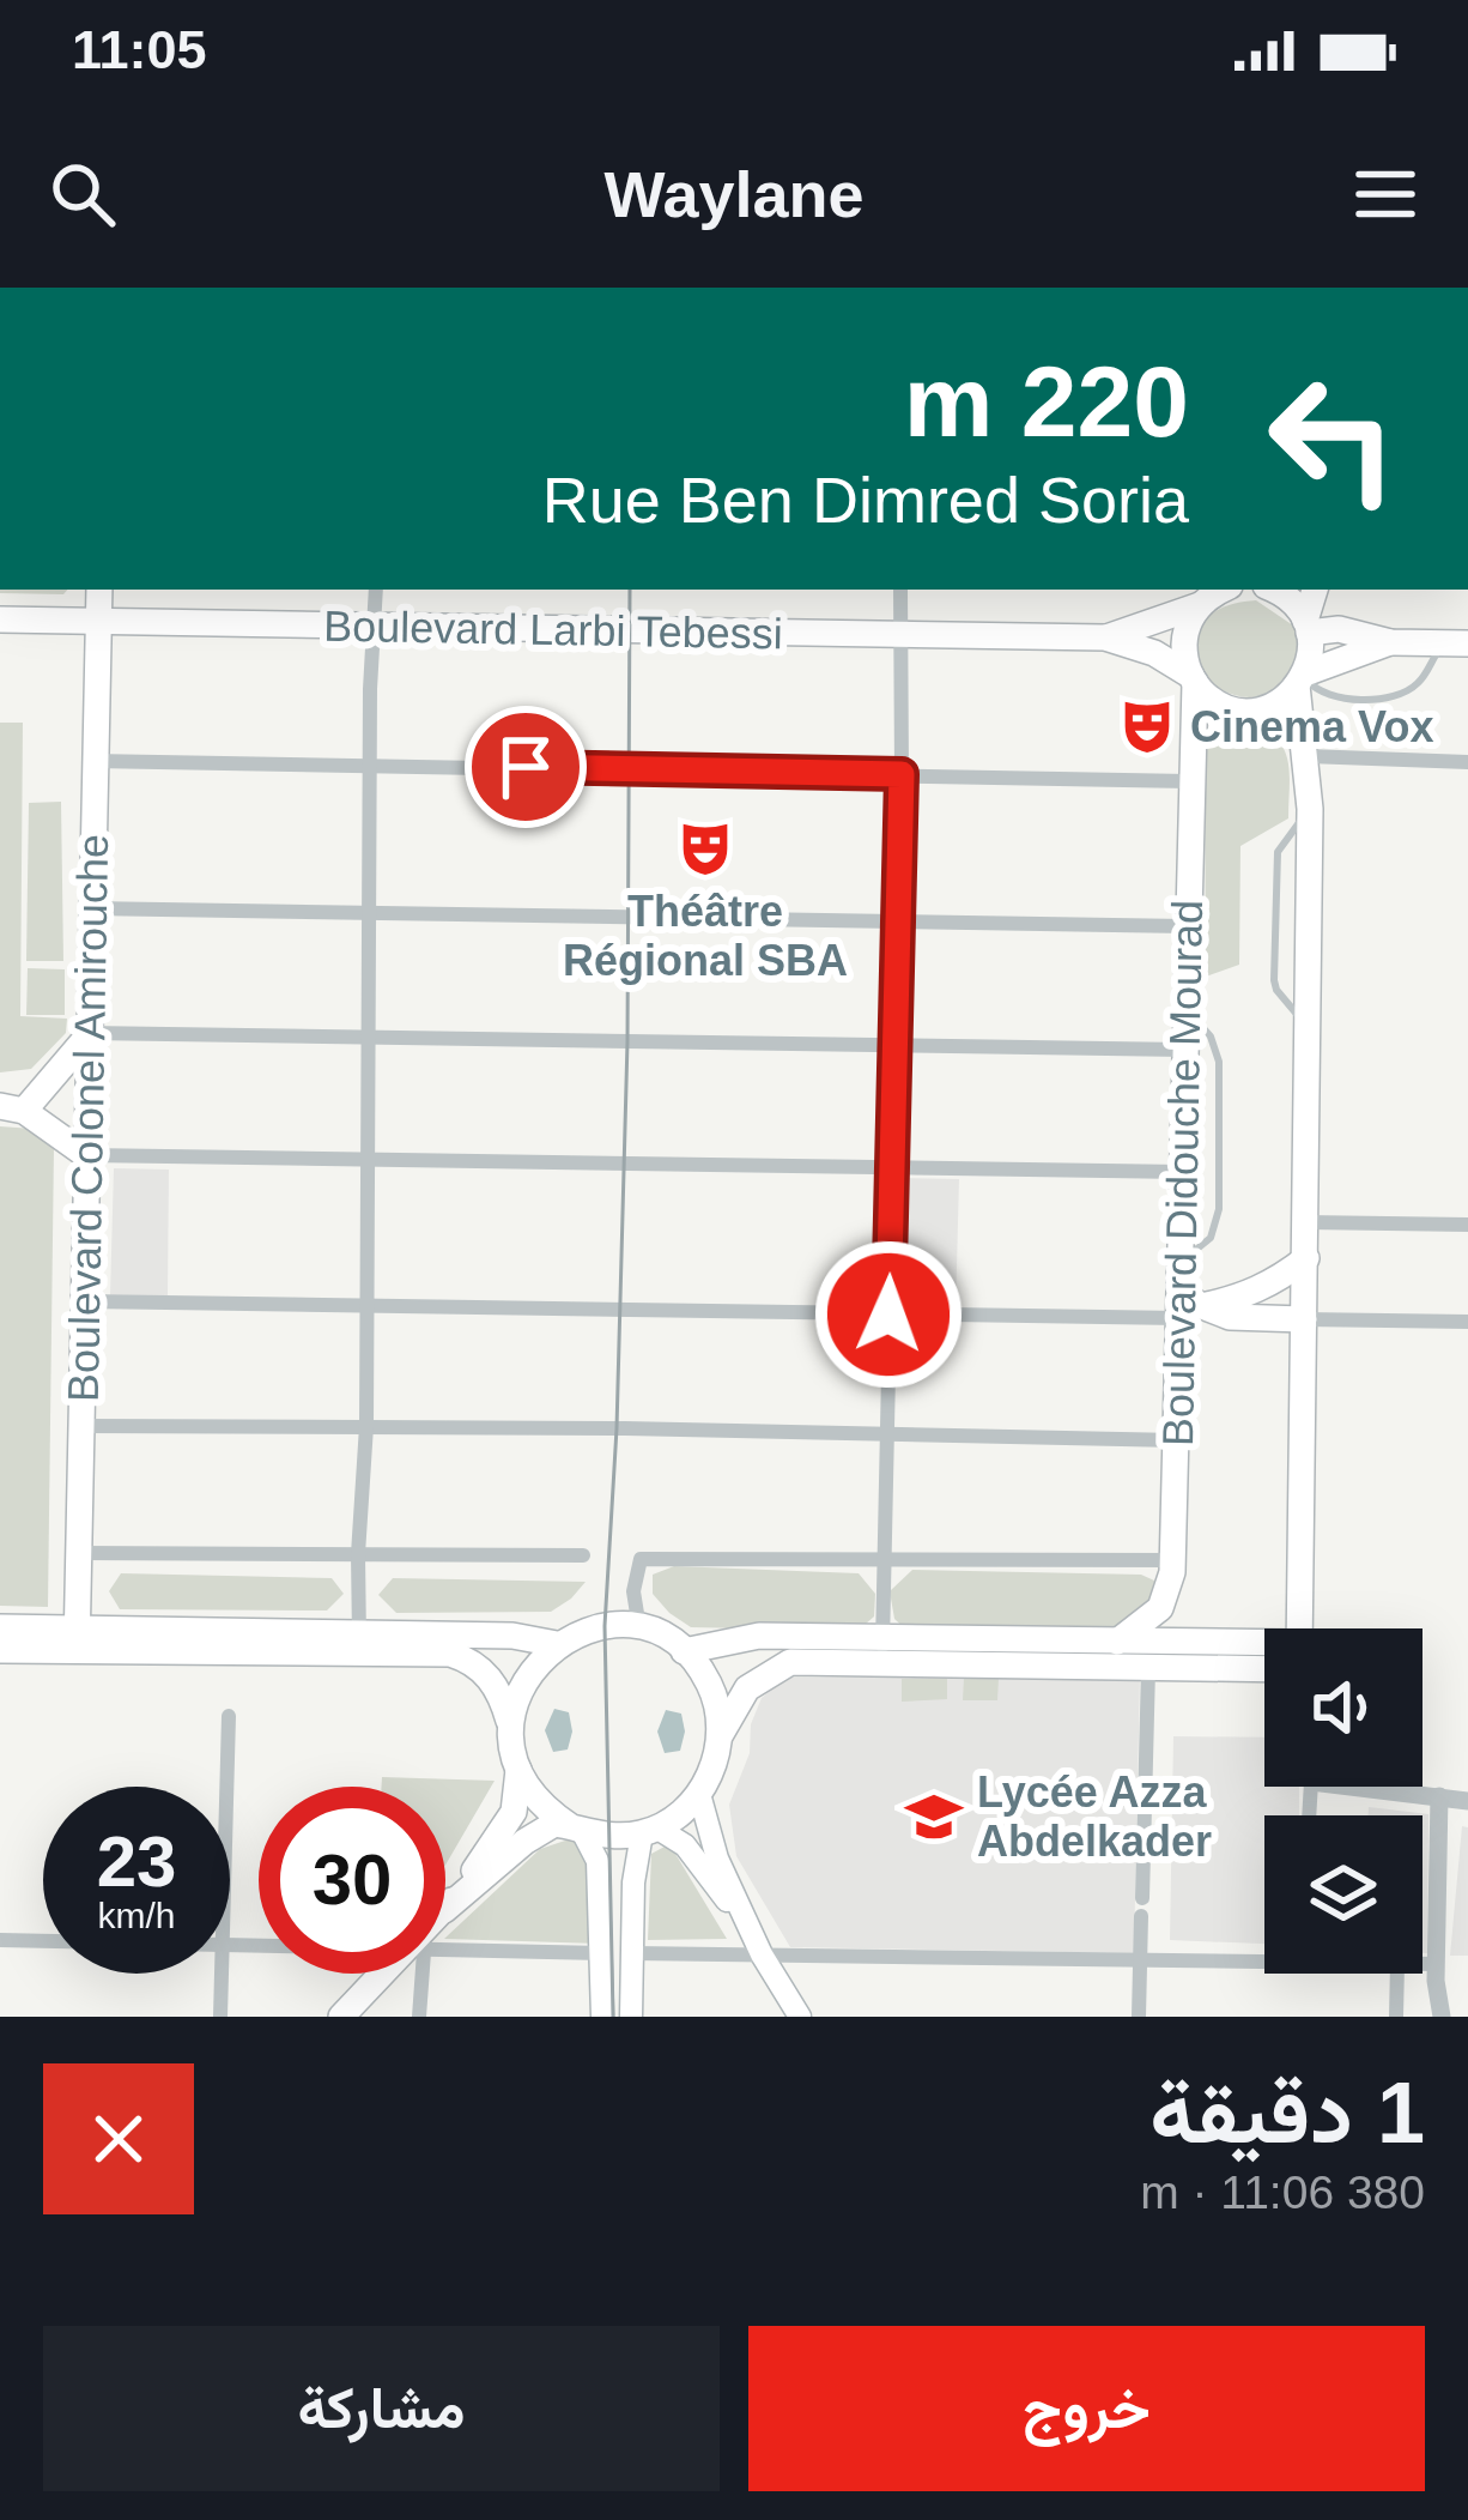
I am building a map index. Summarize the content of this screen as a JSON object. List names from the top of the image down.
{
  "streets": {
    "main road": ["Boulevard Larbi Tebessi", "Boulevard Colonel Amirouche", "Boulevard Didouche Mourad"]
  },
  "crossings": [
    ["Boulevard Larbi Tebessi", "Boulevard Colonel Amirouche"]
  ],
  "places": {
    "theatre": ["Cinema Vox", "Théâtre Régional SBA"],
    "school or university": ["Lycée Azza Abdelkader"]
  },
  "page": {
    "status": "11:05",
    "header": "Waylane",
    "turn": ["220 m", "Rue Ben Dimred Soria"],
    "speed": "23 km/h",
    "limit": "30",
    "heading": ["1 دقيقة", "380 m · 11:06"],
    "buttons": ["خروج", "مشاركة"]
  }
}
